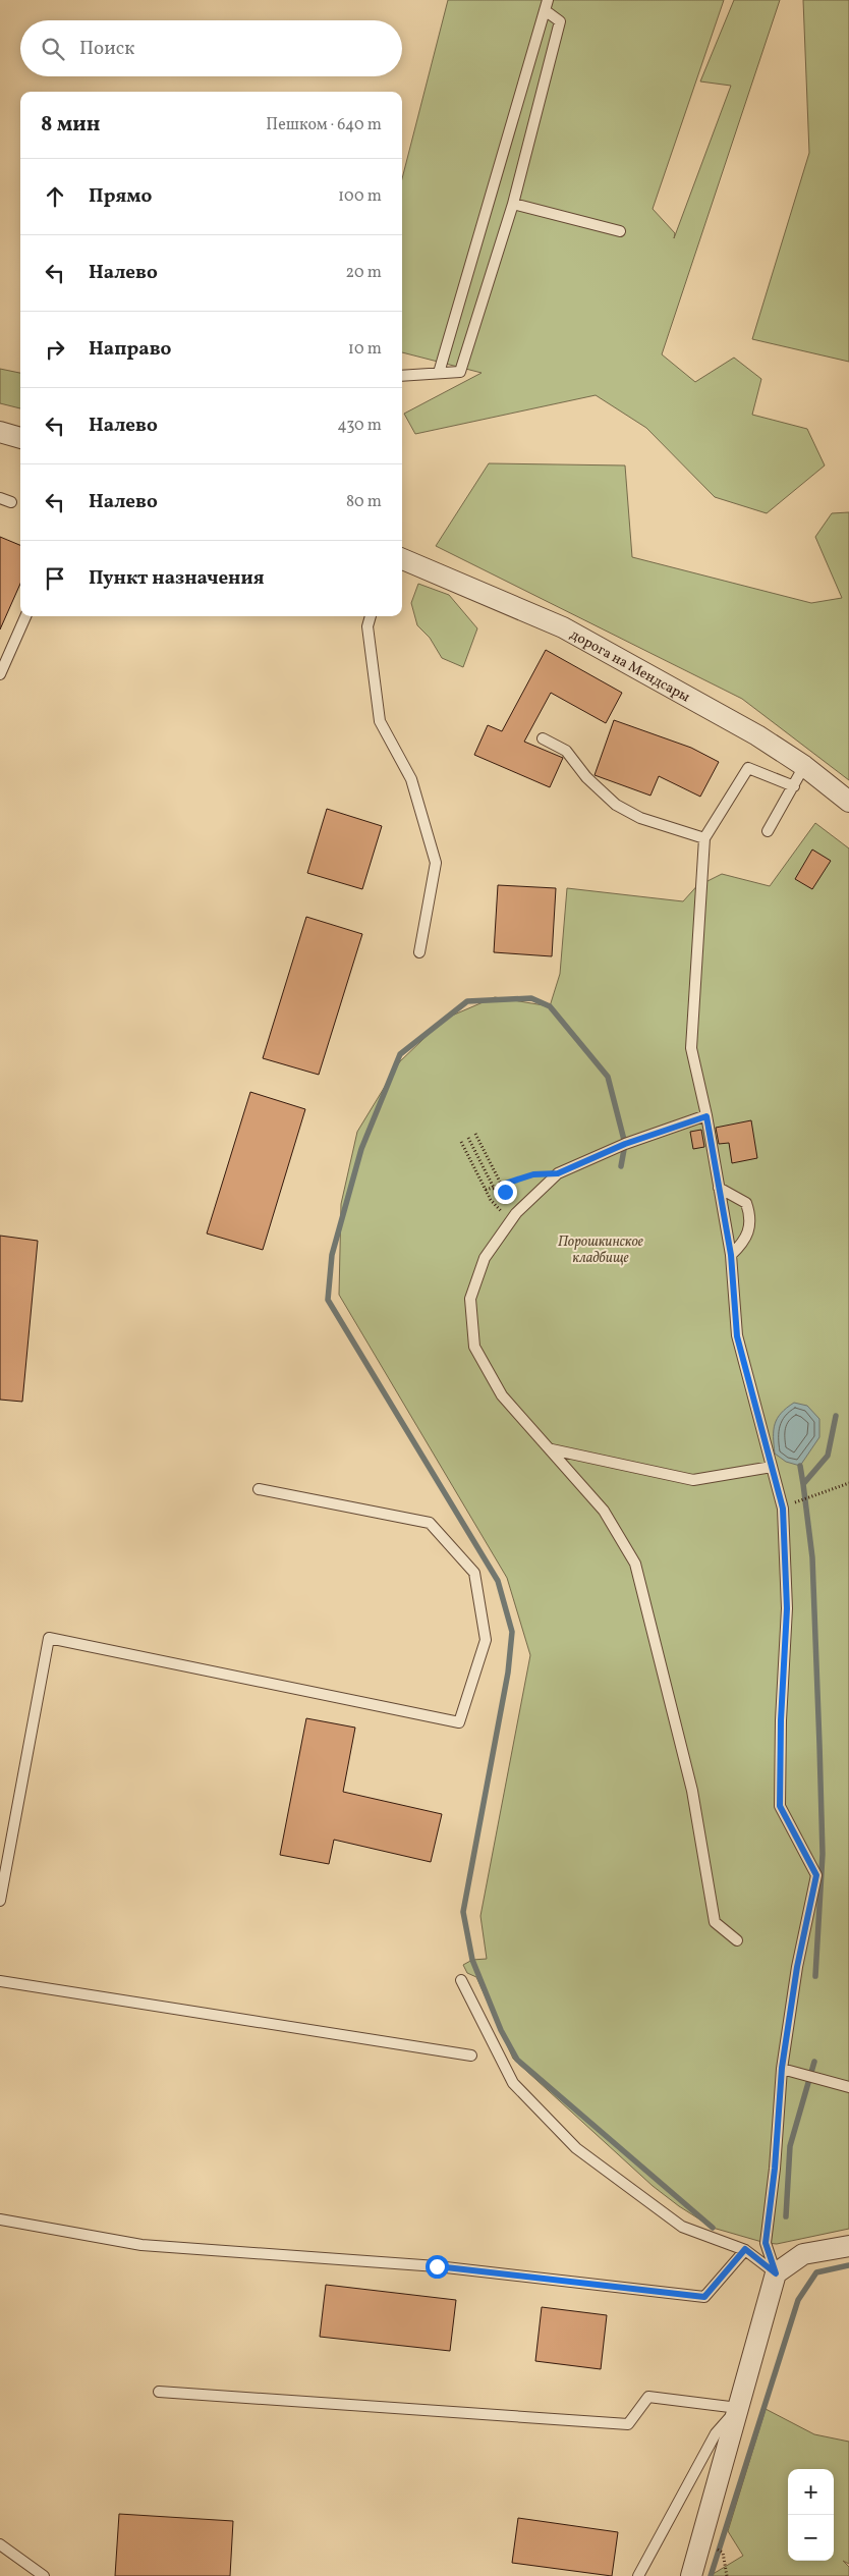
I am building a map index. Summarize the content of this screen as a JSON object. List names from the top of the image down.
{
  "streets": {
    "street": ["дорога на Мендсары"]
  },
  "parks": ["Порошкинское кладбище"],
  "page": {
    "search": "Поиск",
    "heading": ["8 мин", "Пешком · 640 m"],
    "list": [
      ["Прямо", "100 m"],
      ["Налево", "20 m"],
      ["Направо", "10 m"],
      ["Налево", "430 m"],
      ["Налево", "80 m"],
      "Пункт назначения"
    ],
    "map_buttons": ["+", "−"]
  }
}
